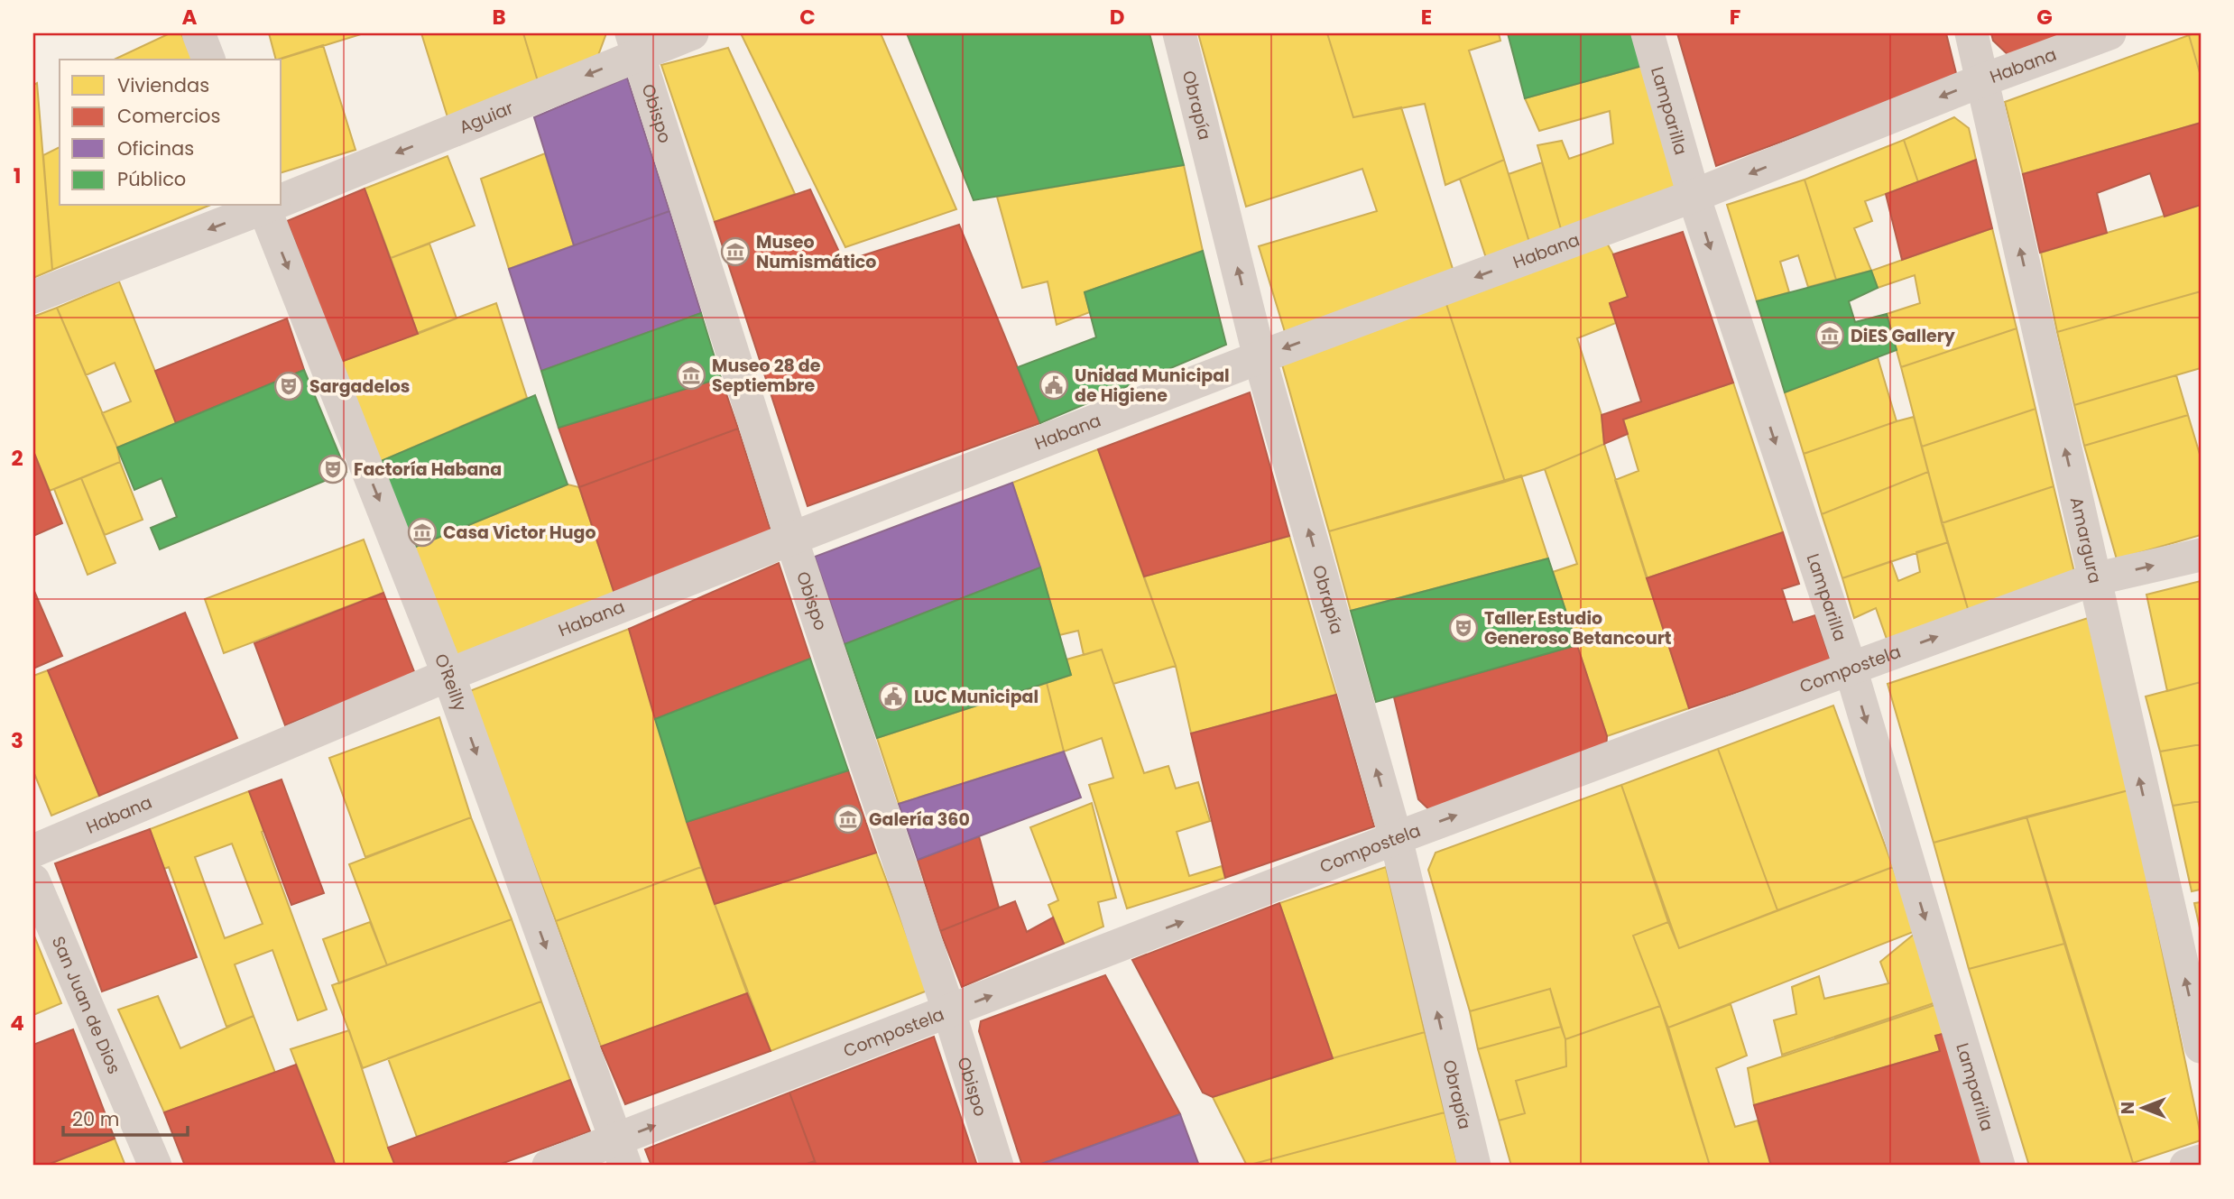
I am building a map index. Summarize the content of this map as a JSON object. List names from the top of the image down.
{
  "streets": {
    "street": [
      "Habana",
      "Obrapía",
      "Lamparilla",
      "Obispo",
      "Aguiar",
      "Amargura",
      "Compostela",
      "O'Reilly",
      "San Juan de Dios"
    ]
  },
  "crossings": [
    ["Habana", "Obrapía"],
    ["Habana", "Lamparilla"],
    ["Habana", "Obispo"],
    ["Habana", "Amargura"],
    ["Habana", "O'Reilly"],
    ["Obrapía", "Compostela"],
    ["Lamparilla", "Compostela"],
    ["Obispo", "Aguiar"],
    ["Obispo", "Compostela"],
    ["Amargura", "Compostela"],
    ["Compostela", "O'Reilly"]
  ],
  "one_way": [
    "Obrapía",
    "Lamparilla",
    "Aguiar",
    "Amargura",
    "Compostela",
    "O'Reilly"
  ],
  "places": {
    "museum": [
      "Museo Numismático",
      "DiES Gallery",
      "Museo 28 de Septiembre",
      "Casa Victor Hugo",
      "Galería 360"
    ],
    "public building": ["Unidad Municipal de Higiene", "LUC Municipal"],
    "theatre": ["Sargadelos", "Factoría Habana", "Taller Estudio Generoso Betancourt"]
  },
  "legend": [
    "Viviendas",
    "Comercios",
    "Oficinas",
    "Público"
  ],
  "scale_bar": "20 m",
  "north": "left",
  "grid": {
    "columns": [
      "A",
      "B",
      "C",
      "D",
      "E",
      "F",
      "G"
    ],
    "rows": [
      "1",
      "2",
      "3",
      "4"
    ]
  }
}
